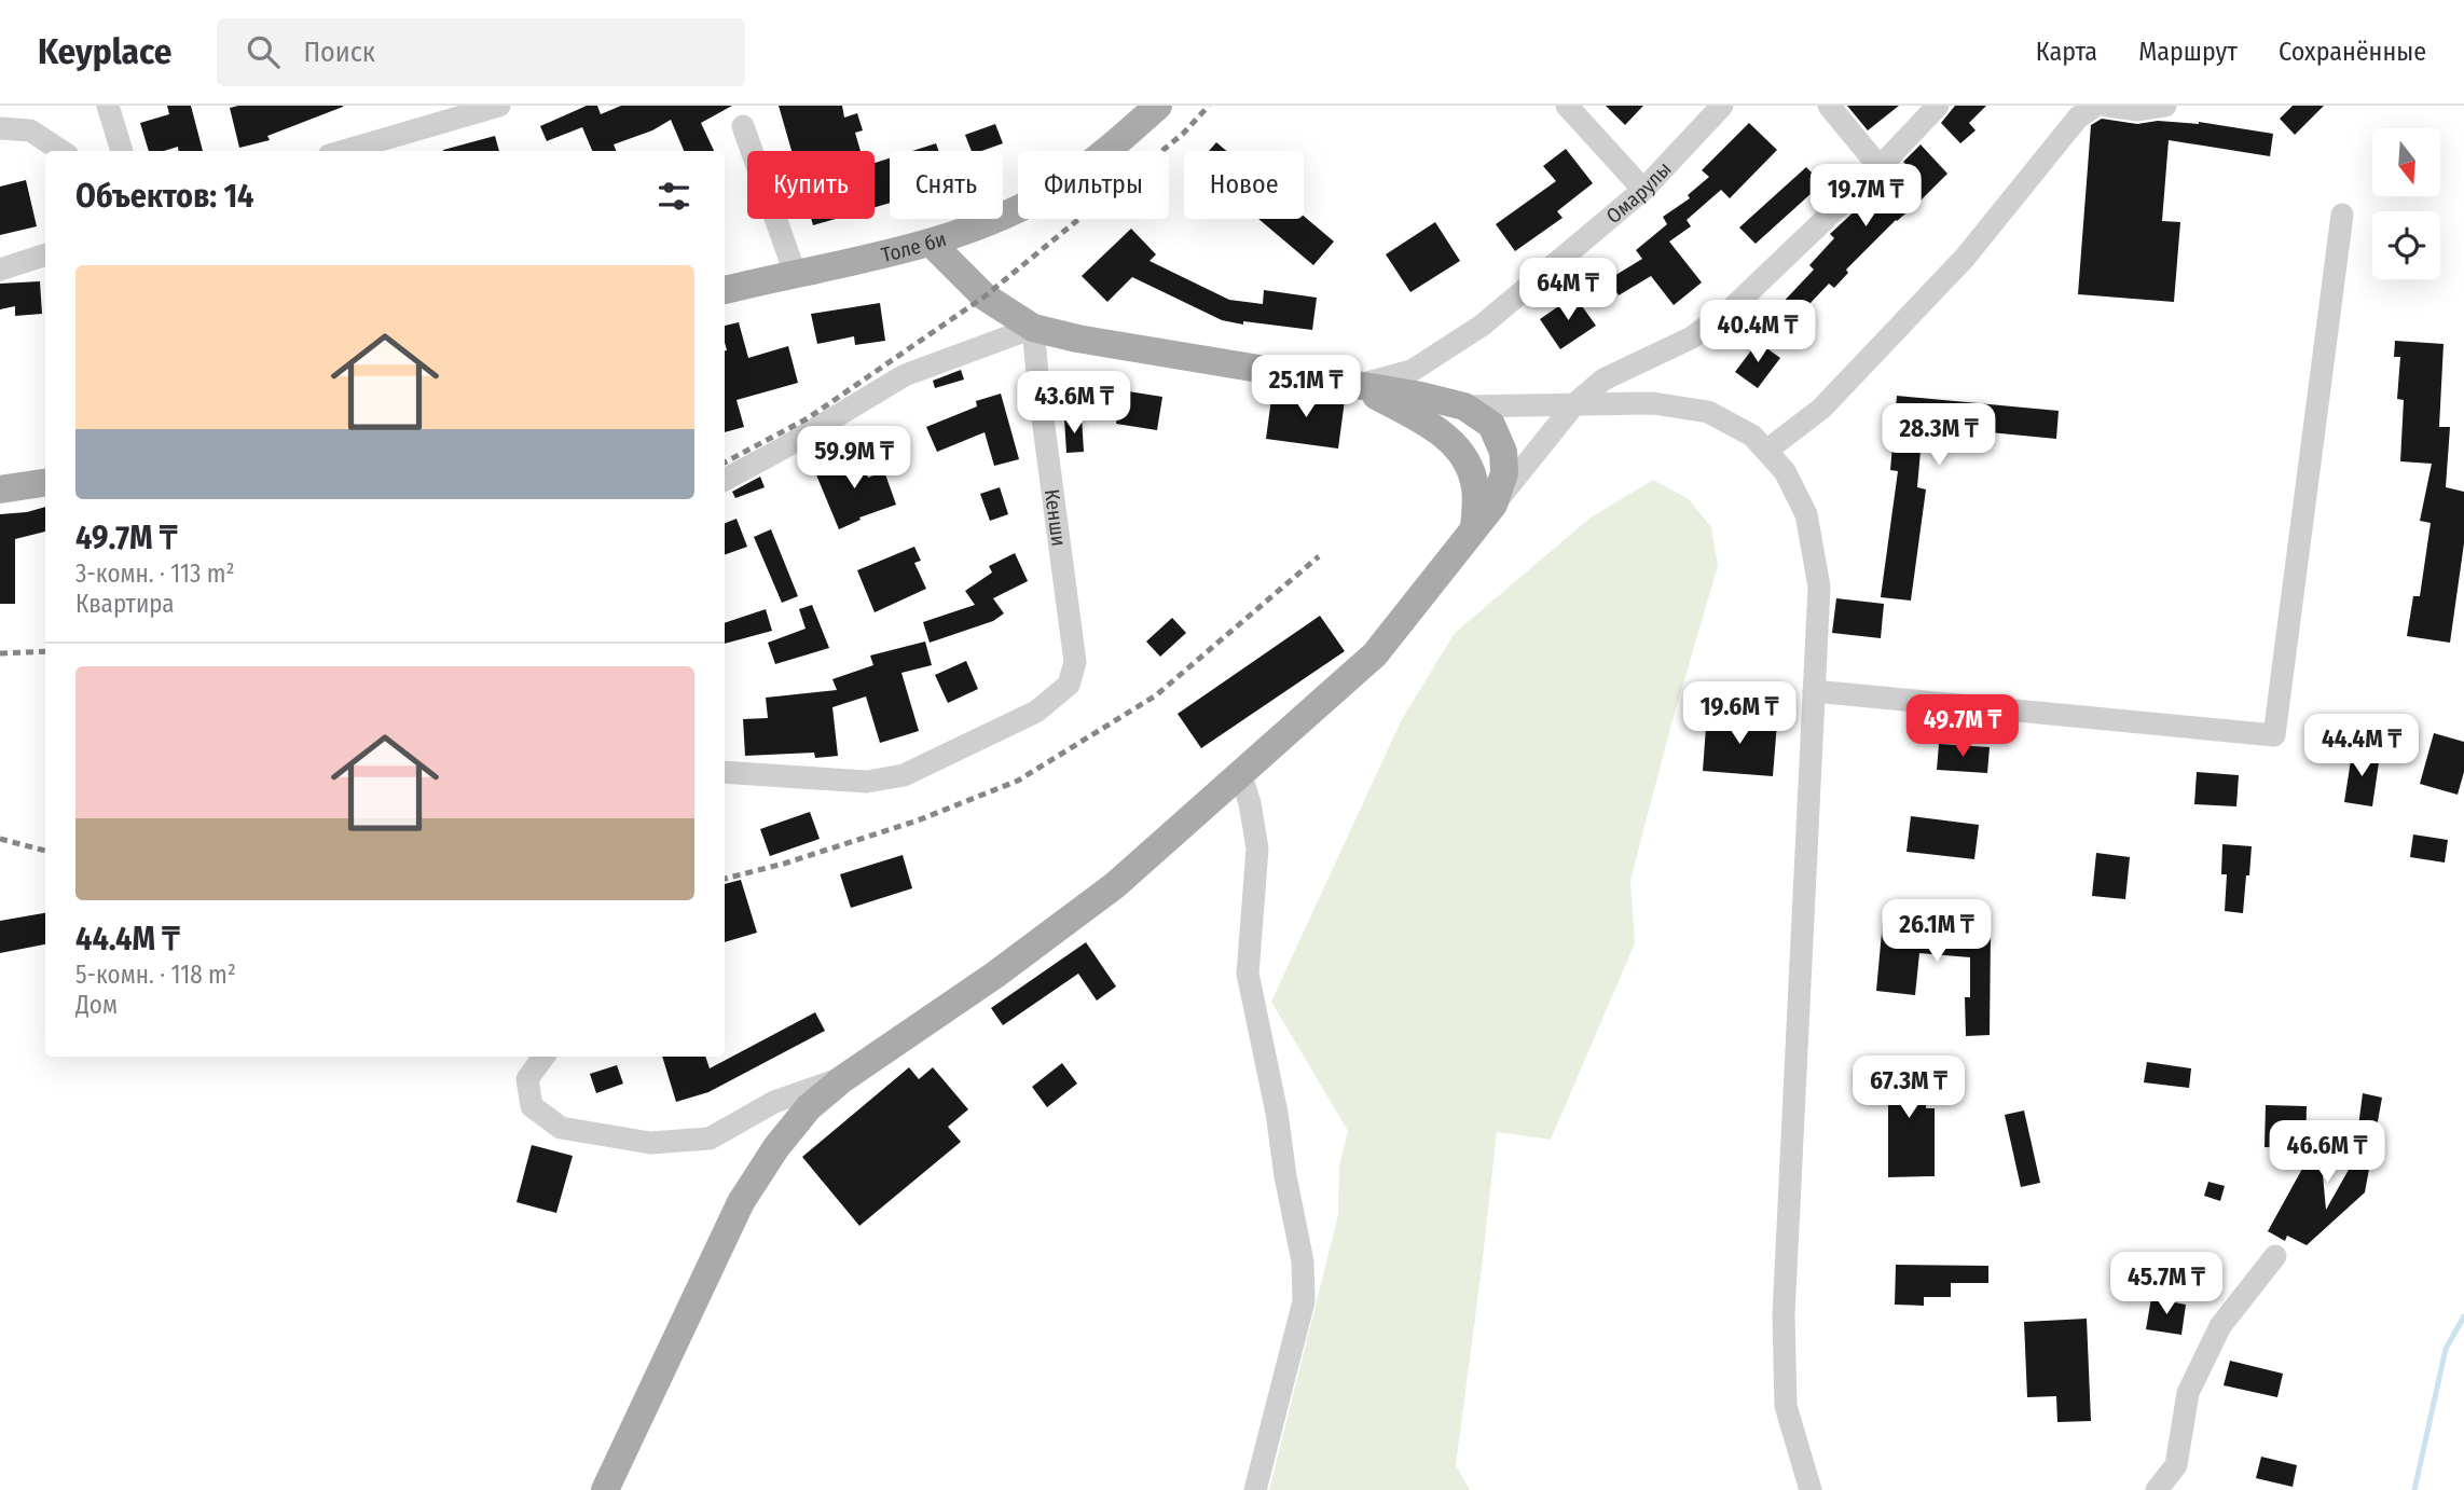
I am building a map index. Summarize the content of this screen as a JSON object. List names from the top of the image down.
{
  "streets": {
    "main road": ["Толе би"],
    "street": ["Омарулы", "Кенши"]
  },
  "north": "bottom",
  "page": {
    "header": "Keyplace",
    "search": "Поиск",
    "nav": ["Карта", "Маршрут", "Сохранённые"],
    "chip": [
      "Купить",
      "Снять",
      "Фильтры",
      "Новое"
    ],
    "heading": "Объектов: 14",
    "price": [
      "19.7M ₸",
      "64M ₸",
      "40.4M ₸",
      "25.1M ₸",
      "43.6M ₸",
      "28.3M ₸",
      "59.9M ₸",
      "19.6M ₸",
      "49.7M ₸",
      "44.4M ₸",
      "26.1M ₸",
      "67.3M ₸",
      "46.6M ₸",
      "45.7M ₸"
    ],
    "list": [
      {
        "name": "49.7M ₸",
        "note": "3-комн. · 113 m² · Квартира"
      },
      {
        "name": "44.4M ₸",
        "note": "5-комн. · 118 m² · Дом"
      }
    ]
  }
}
